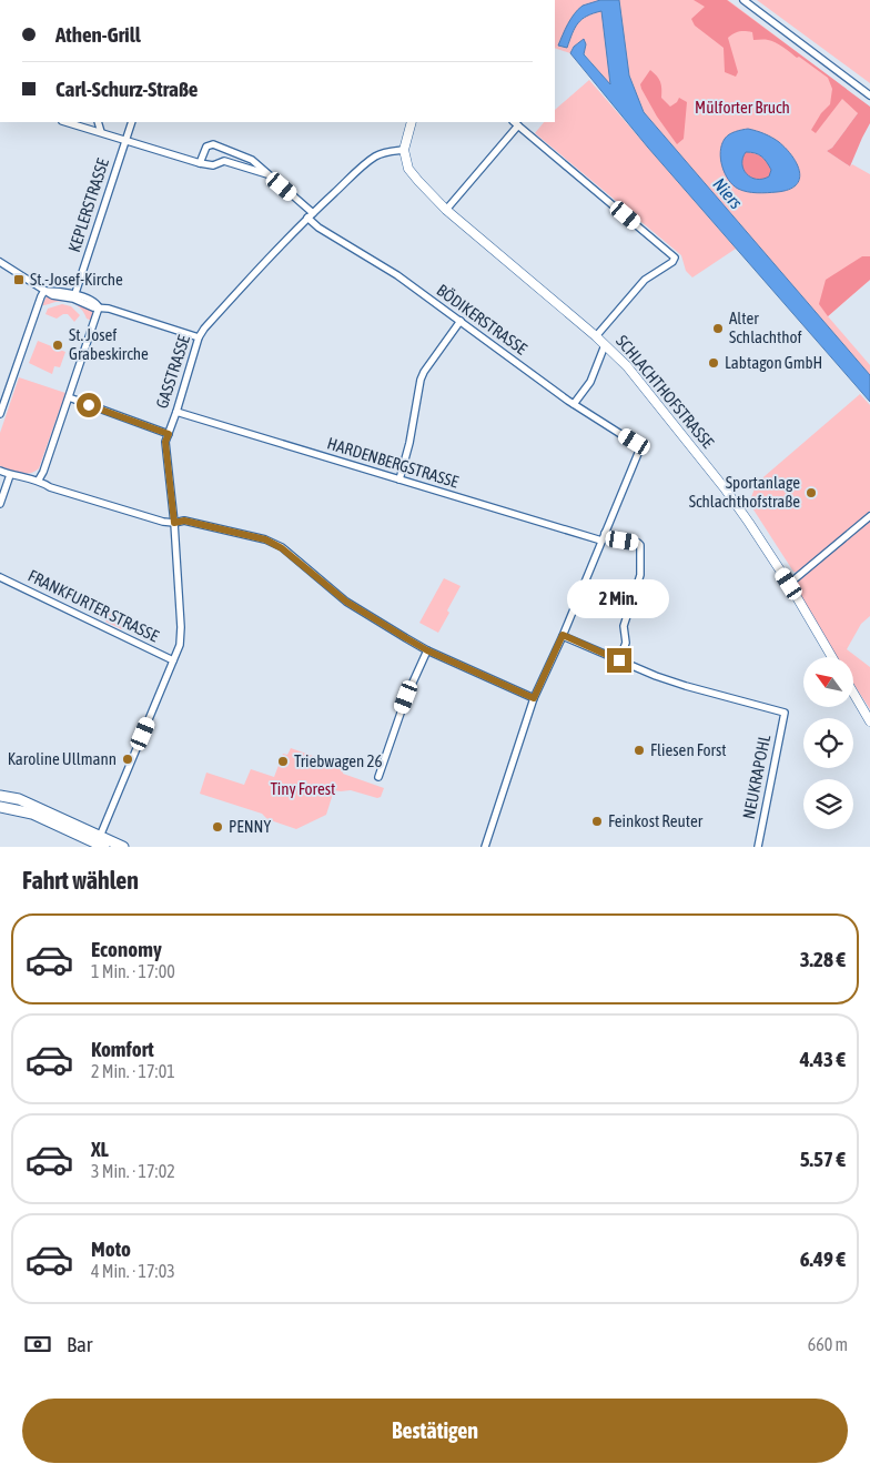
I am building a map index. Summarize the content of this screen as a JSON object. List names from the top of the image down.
{
  "streets": {
    "main road": ["SCHLACHTHOFSTRASSE"],
    "street": [
      "KEPLERSTRASSE",
      "BÖDIKERSTRASSE",
      "GASSTRASSE",
      "HARDENBERGSTRASSE",
      "FRANKFURTER STRASSE",
      "NEUKRAPOHL"
    ]
  },
  "crossings": [
    ["BÖDIKERSTRASSE", "GASSTRASSE"],
    ["GASSTRASSE", "SCHLACHTHOFSTRASSE"],
    ["GASSTRASSE", "HARDENBERGSTRASSE"],
    ["GASSTRASSE", "FRANKFURTER STRASSE"]
  ],
  "water": ["Niers"],
  "parks": ["Mülforter Bruch", "Tiny Forest"],
  "places": {
    "transit": ["St.-Josef-Kirche"],
    "other": [
      "Alter Schlachthof",
      "St. Josef Grabeskirche",
      "Labtagon GmbH",
      "Sportanlage Schlachthofstraße",
      "Fliesen Forst",
      "Karoline Ullmann",
      "Triebwagen 26",
      "Feinkost Reuter",
      "PENNY"
    ]
  },
  "north": "top left",
  "page": {
    "banner": ["Athen-Grill", "Carl-Schurz-Straße"],
    "bubble": "2 Min.",
    "heading": "Fahrt wählen",
    "list": [
      {
        "name": "Economy",
        "note": "1 Min. · 17:00",
        "value": "3.28 €"
      },
      {
        "name": "Komfort",
        "note": "2 Min. · 17:01",
        "value": "4.43 €"
      },
      {
        "name": "XL",
        "note": "3 Min. · 17:02",
        "value": "5.57 €"
      },
      {
        "name": "Moto",
        "note": "4 Min. · 17:03",
        "value": "6.49 €"
      }
    ],
    "pay": ["Bar", "660 m"],
    "buttons": "Bestätigen"
  }
}
